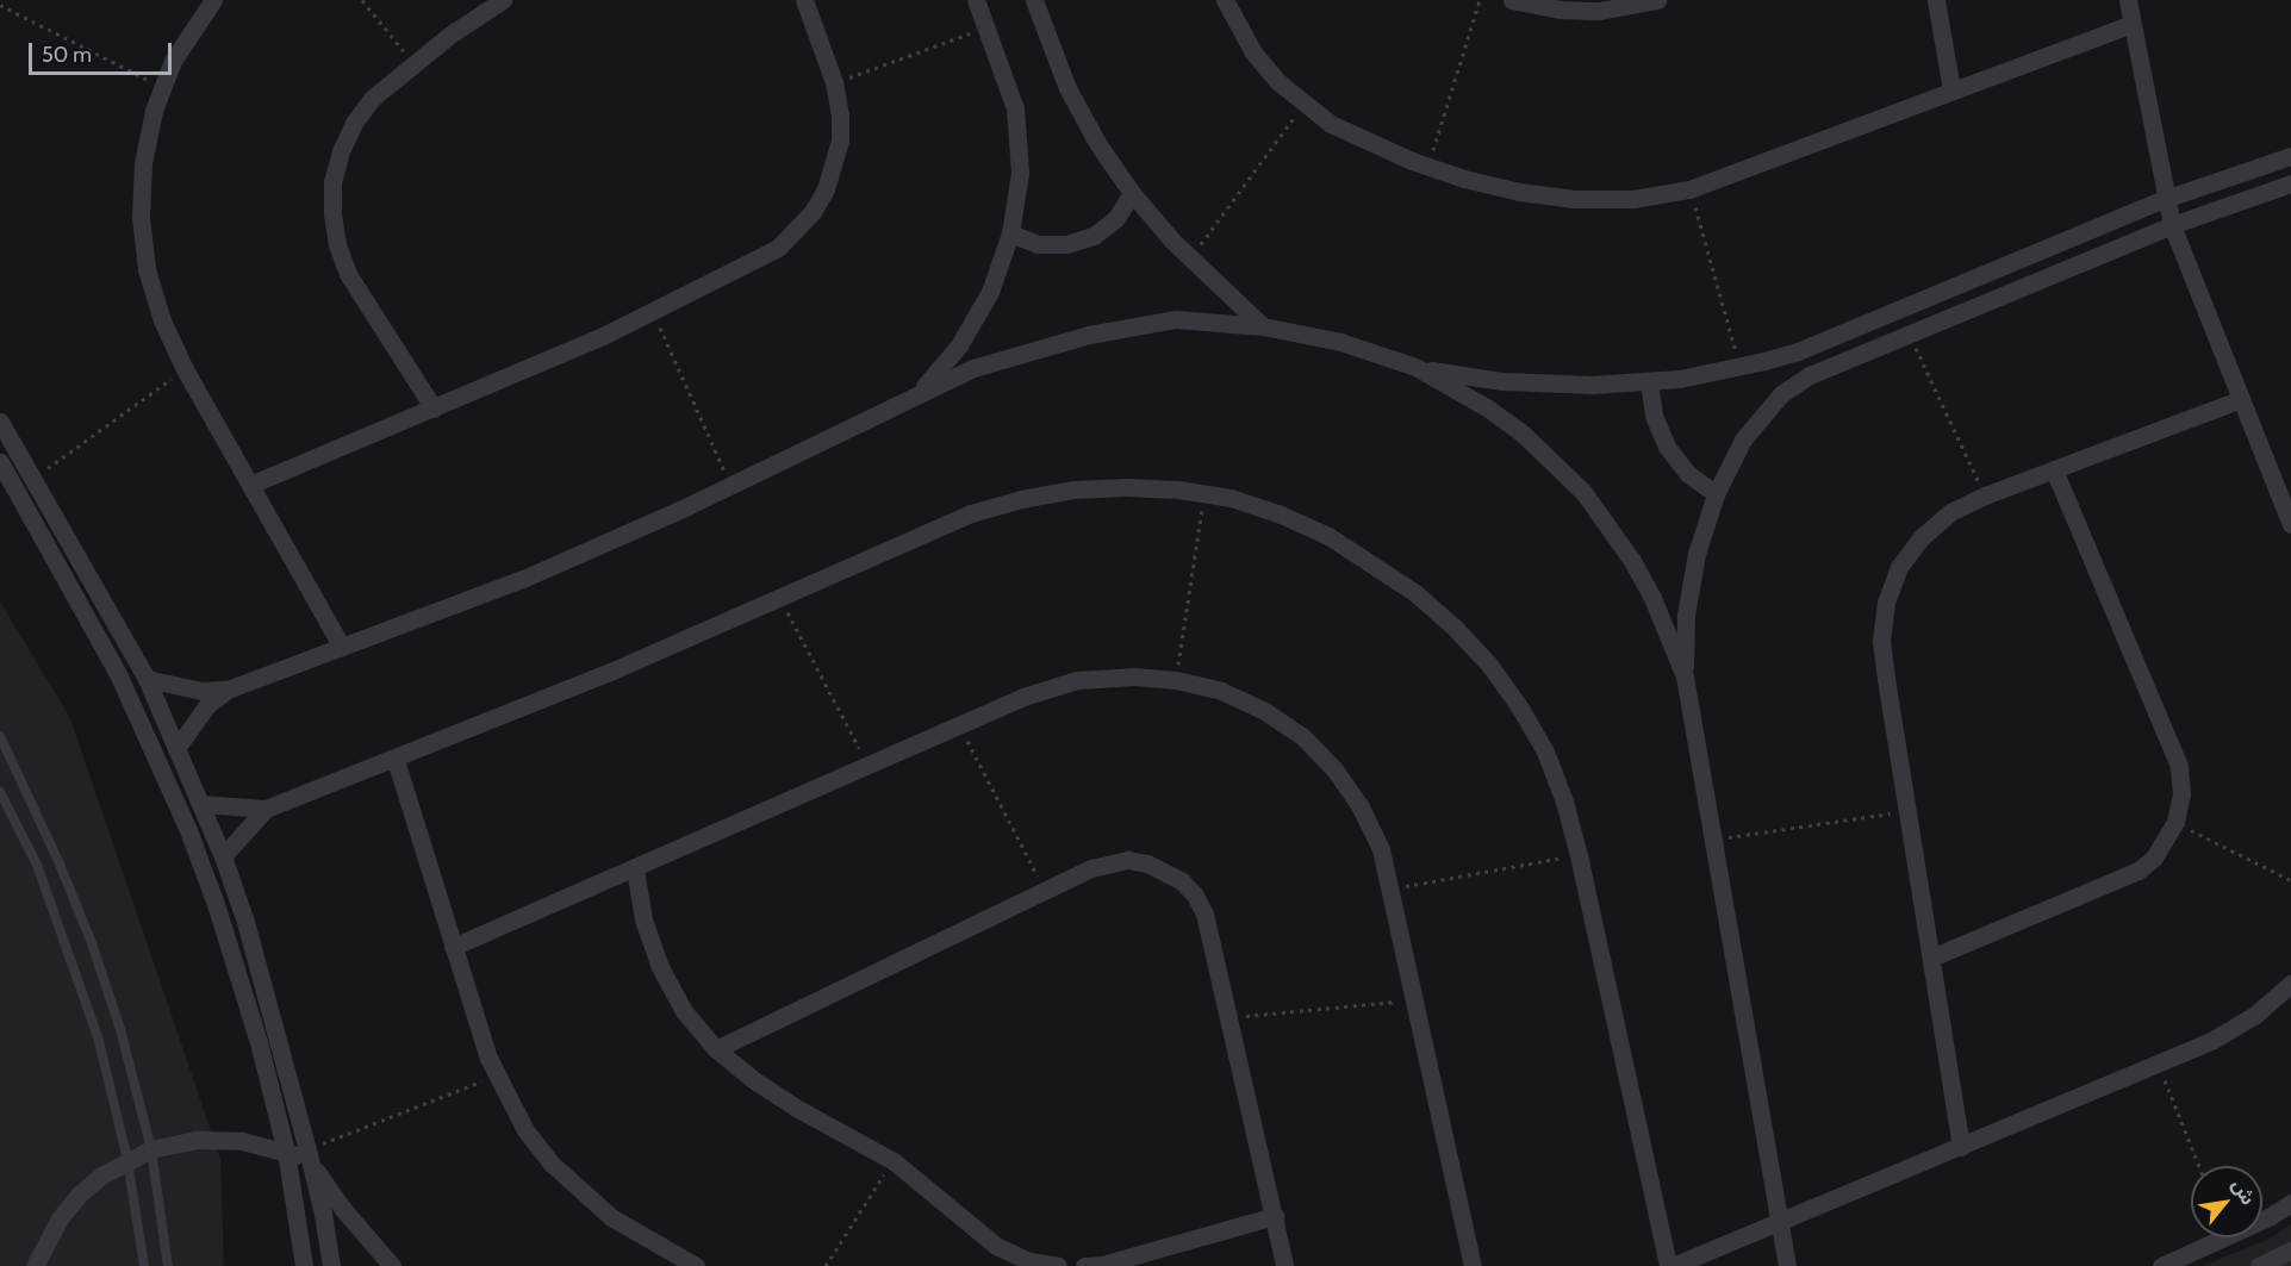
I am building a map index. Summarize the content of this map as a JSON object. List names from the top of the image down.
{
  "scale_bar": "50 m",
  "north": "top right"
}
